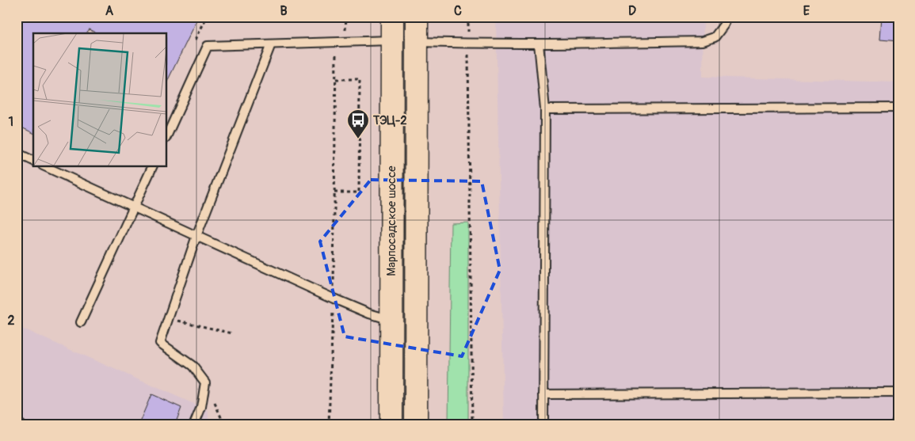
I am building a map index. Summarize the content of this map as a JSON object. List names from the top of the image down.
{
  "streets": {
    "main road": ["Марпосадское шоссе"]
  },
  "places": {
    "bus stop": ["ТЭЦ-2"]
  },
  "grid": {
    "columns": [
      "A",
      "B",
      "C",
      "D",
      "E"
    ],
    "rows": ["1", "2"]
  }
}
